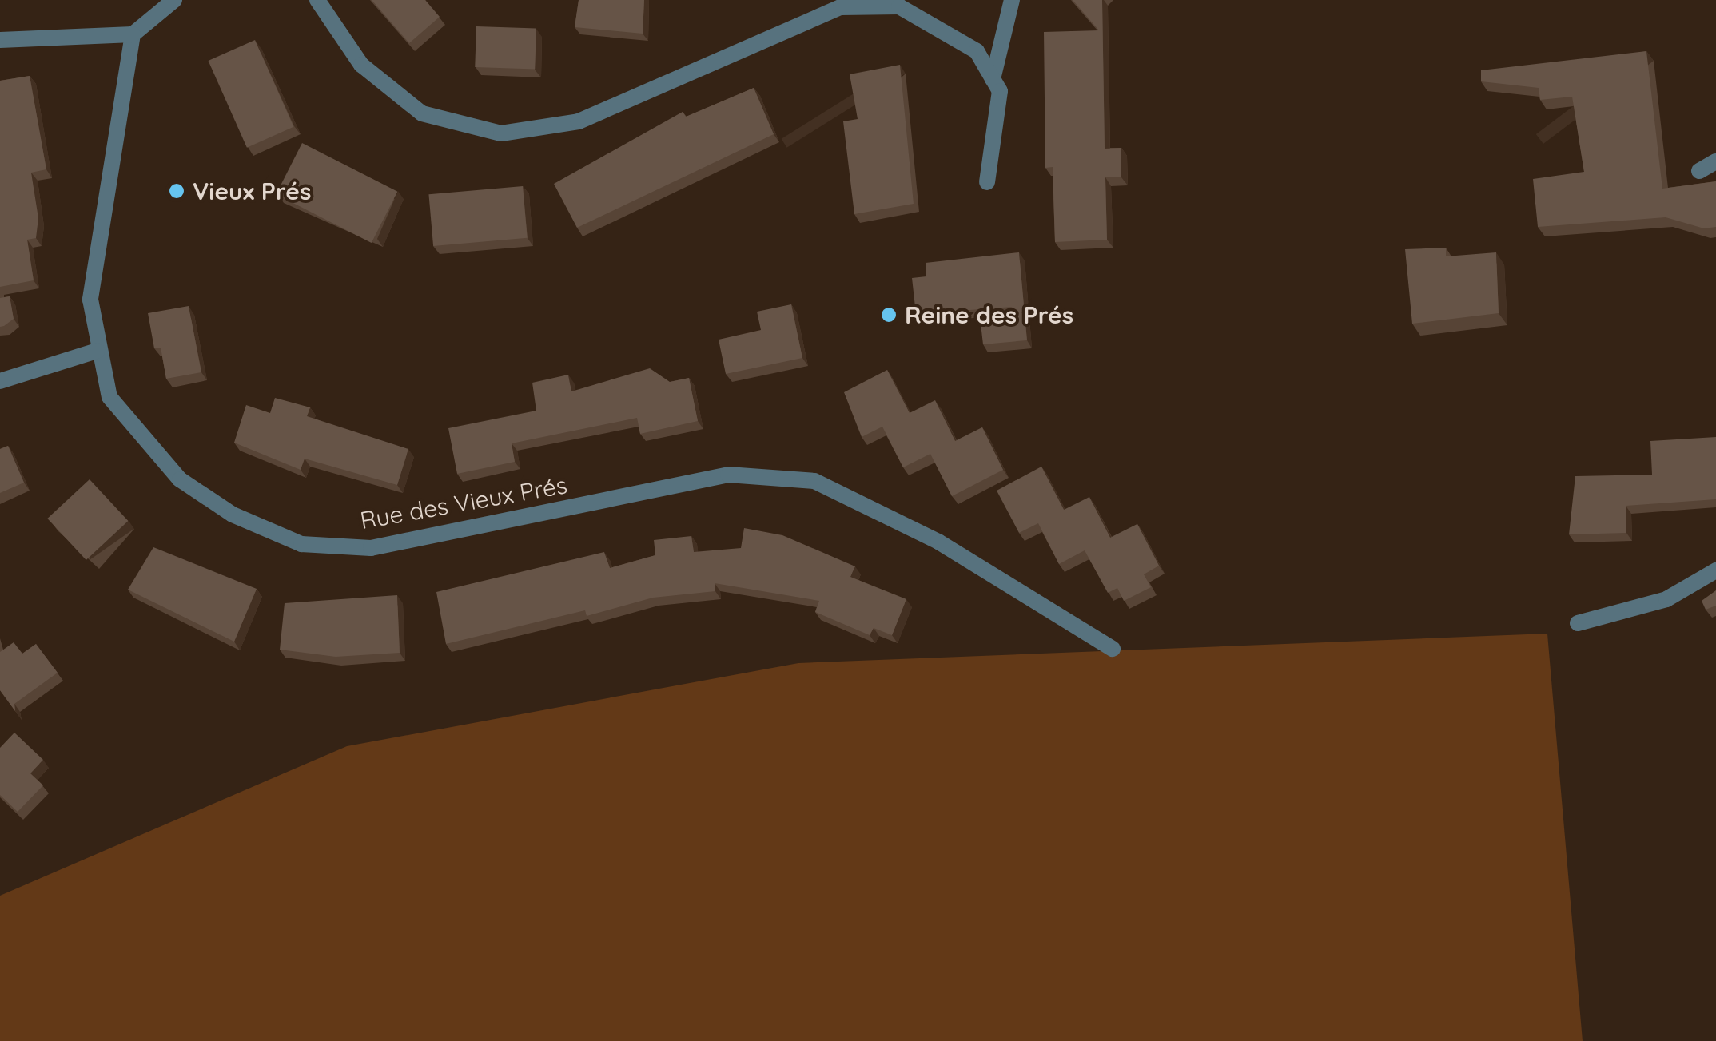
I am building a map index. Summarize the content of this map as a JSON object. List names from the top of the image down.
{
  "streets": {
    "street": ["Rue des Vieux Prés"]
  },
  "places": ["Vieux Prés", "Reine des Prés"]
}
